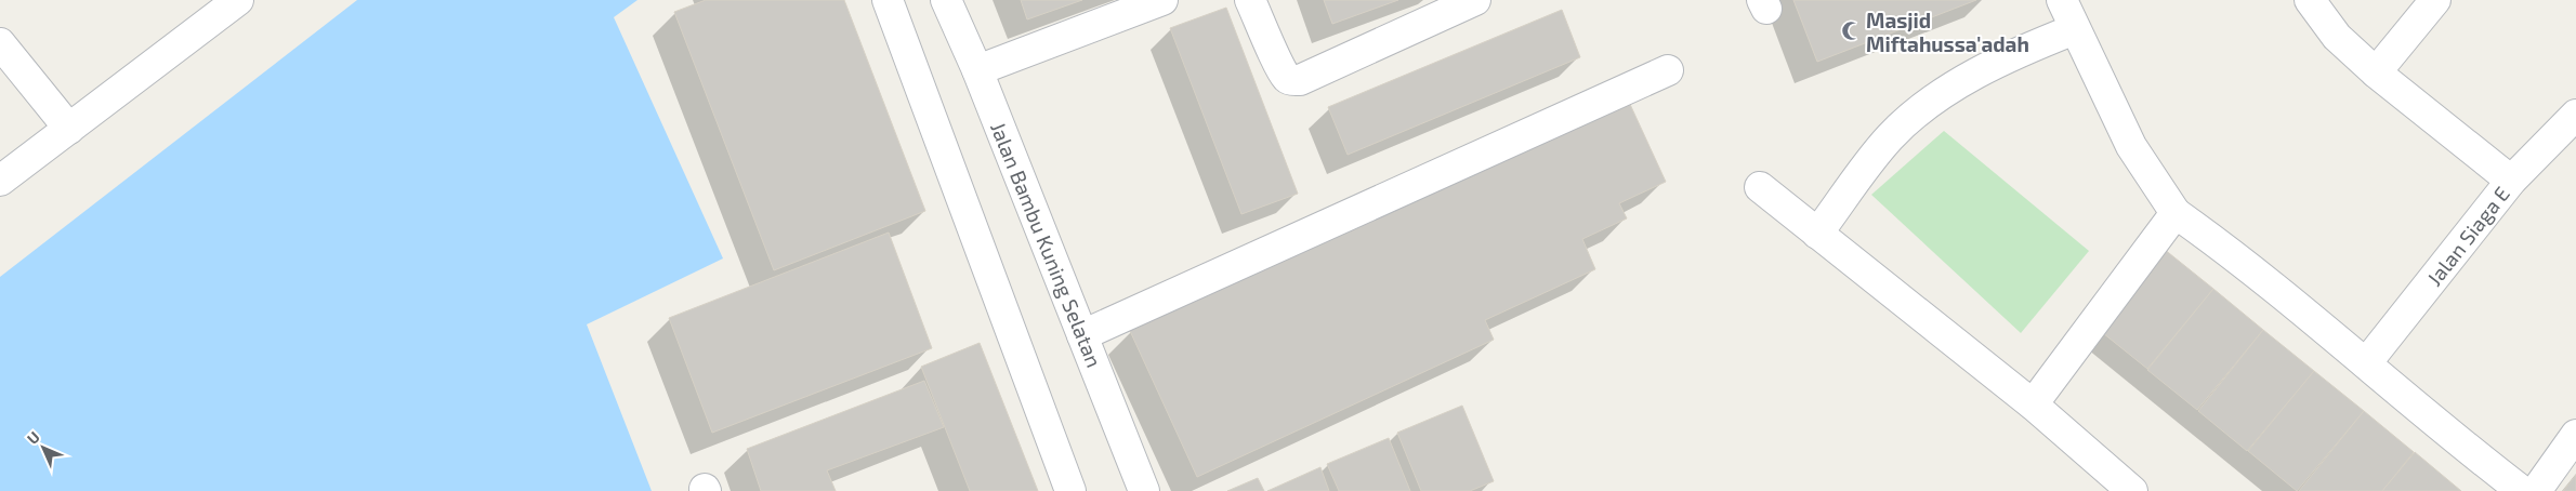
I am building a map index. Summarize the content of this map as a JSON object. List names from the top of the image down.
{
  "streets": {
    "street": ["Jalan Siaga E", "Jalan Bambu Kuning Selatan"]
  },
  "places": {
    "mosque": ["Masjid Miftahussa'adah"]
  },
  "north": "top left"
}
